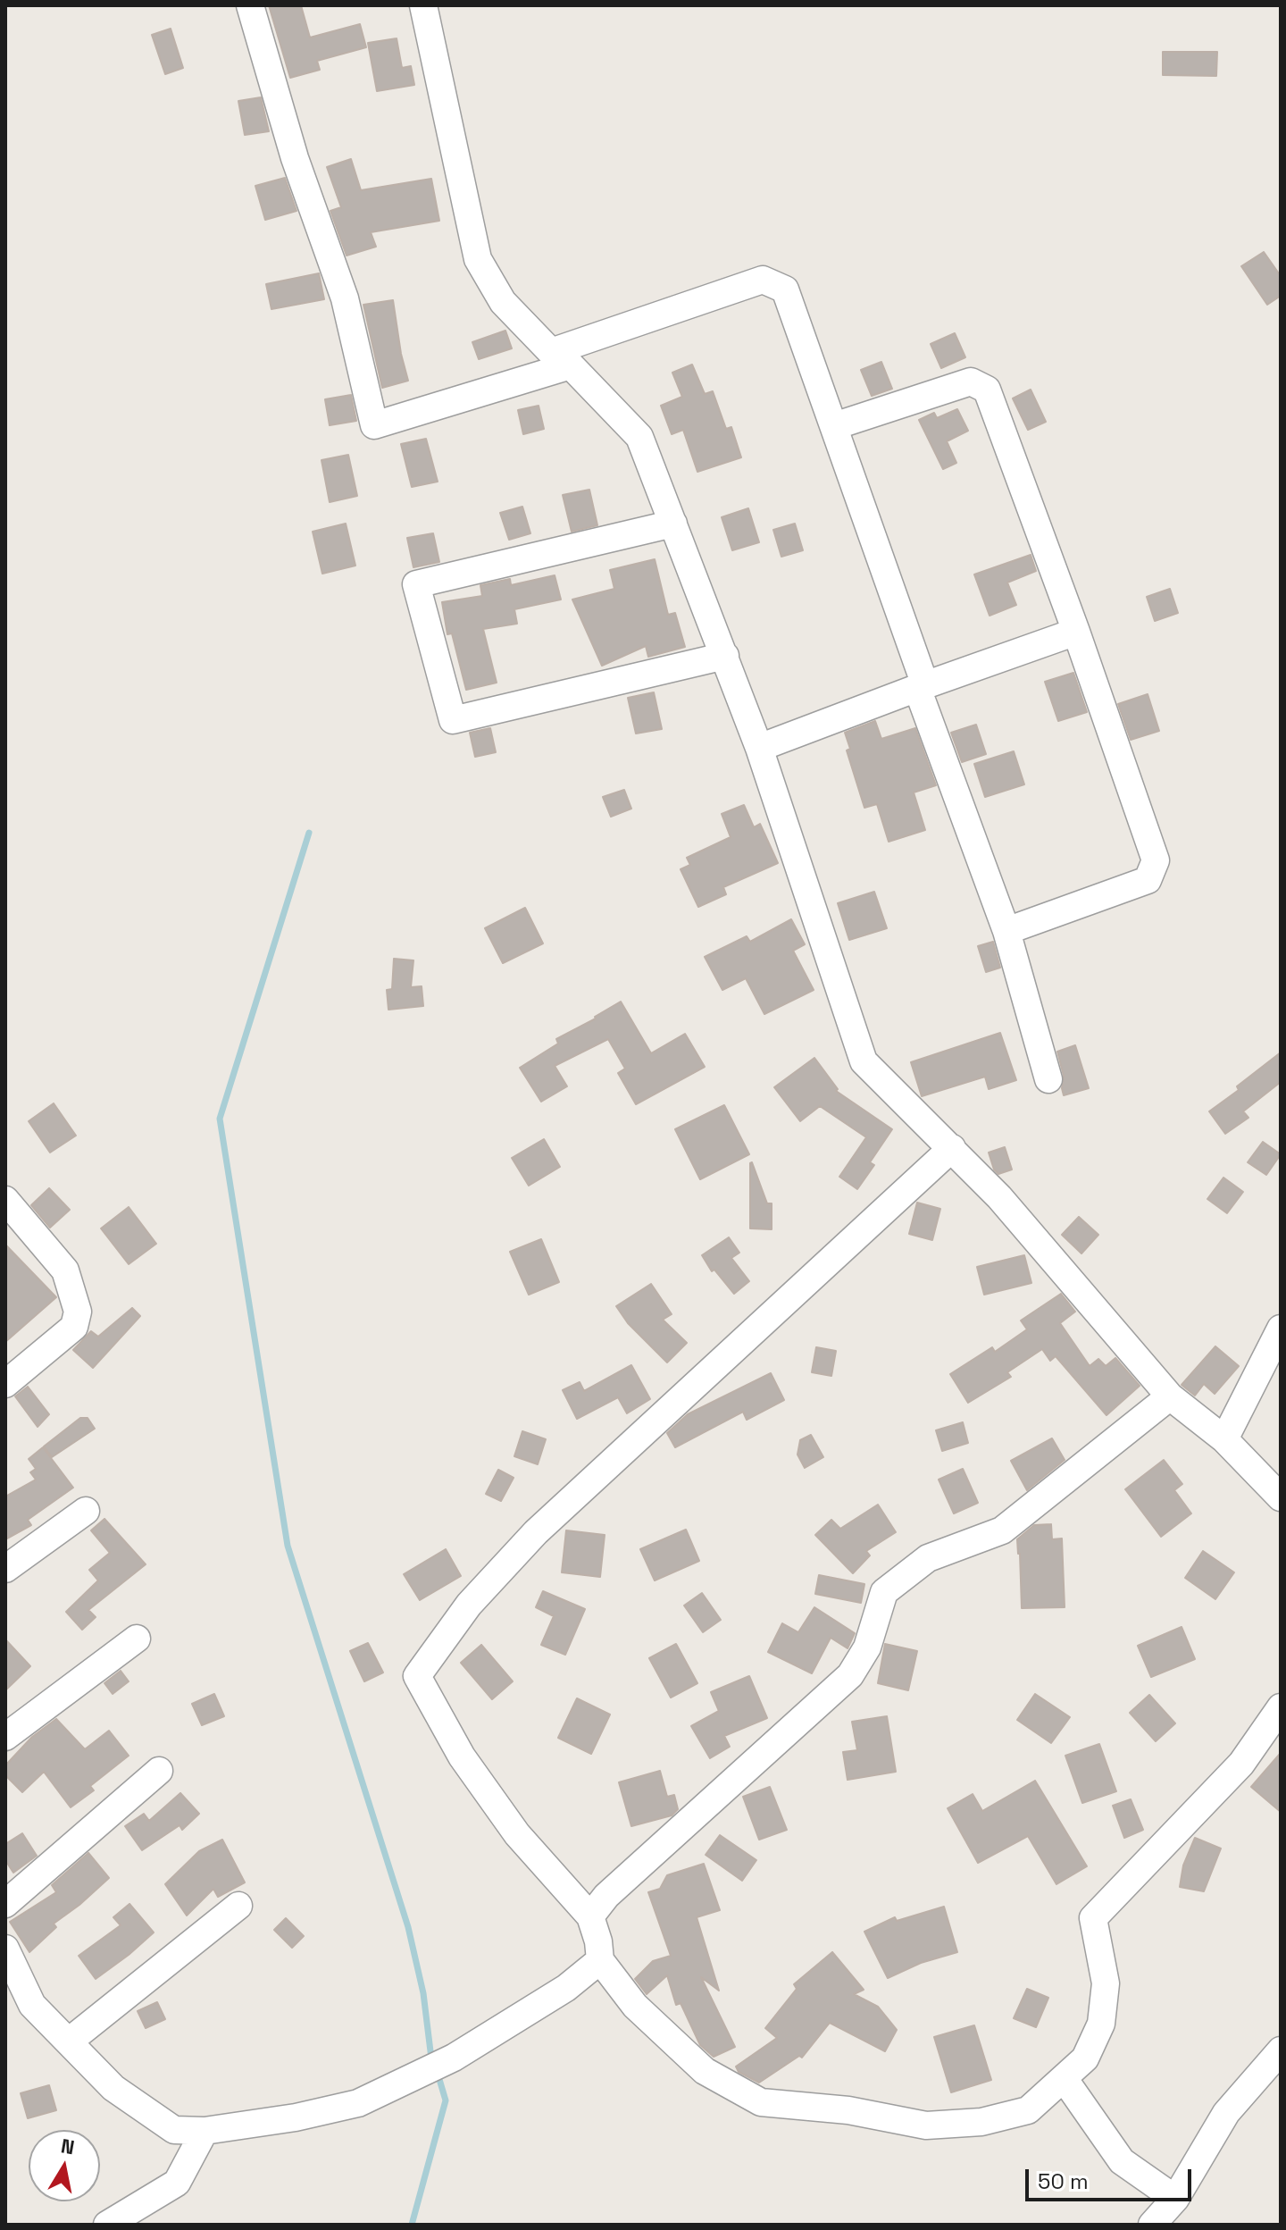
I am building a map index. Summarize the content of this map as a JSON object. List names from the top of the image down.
{
  "scale_bar": "50 m",
  "north": "top"
}
